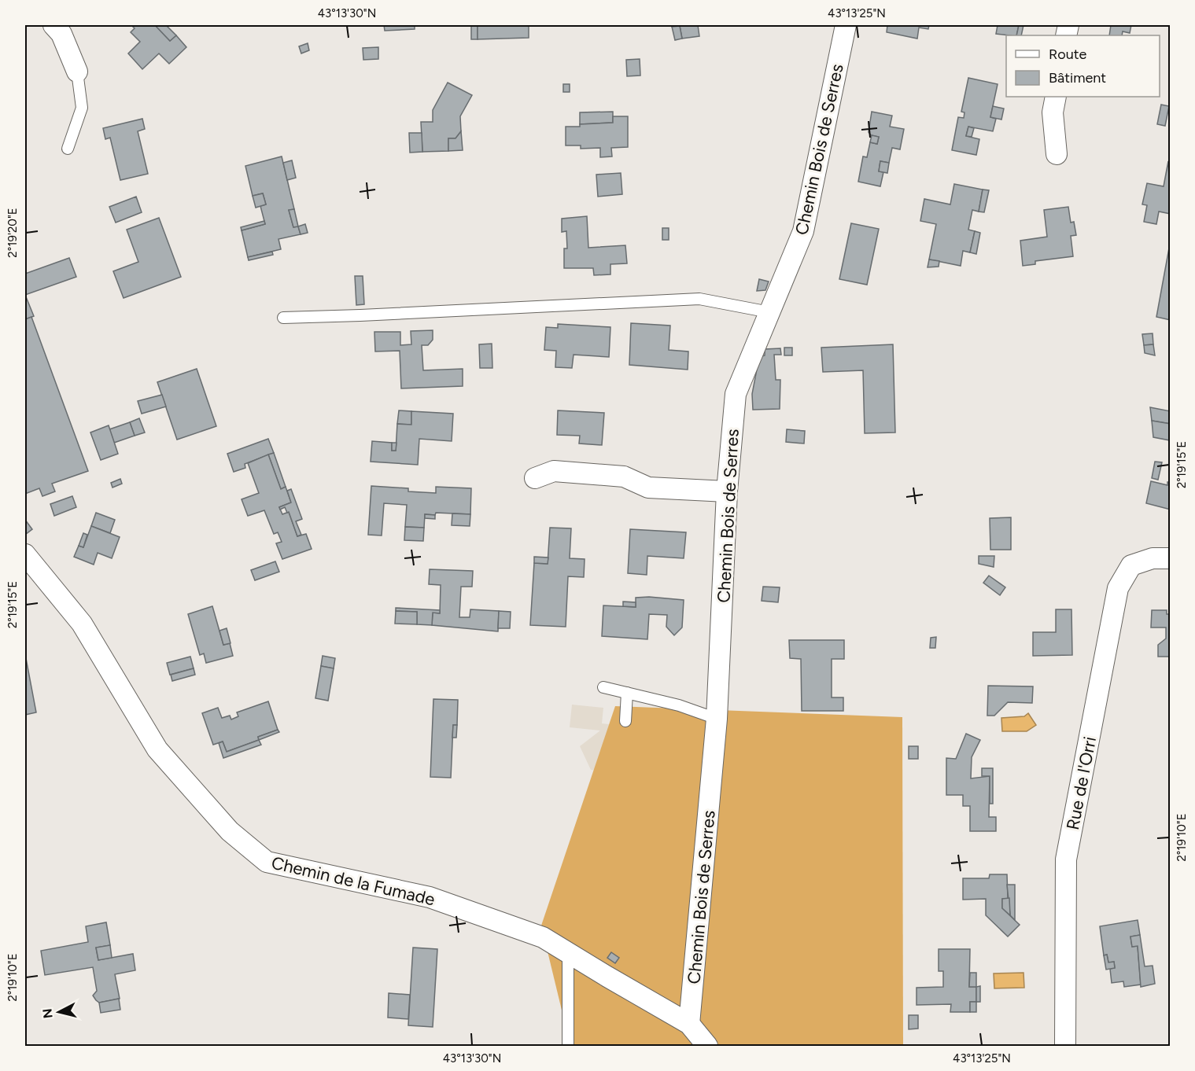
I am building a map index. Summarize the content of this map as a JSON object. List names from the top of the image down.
{
  "streets": {
    "street": ["Chemin Bois de Serres", "Rue de l'Orri", "Chemin de la Fumade"]
  },
  "crossings": [
    ["Chemin Bois de Serres", "Chemin de la Fumade"]
  ],
  "legend": ["Route", "Bâtiment"],
  "north": "left",
  "coordinates": [
    "43°13'30\"N",
    "43°13'25\"N",
    "2°19'20\"E",
    "2°19'15\"E",
    "2°19'10\"E"
  ]
}
